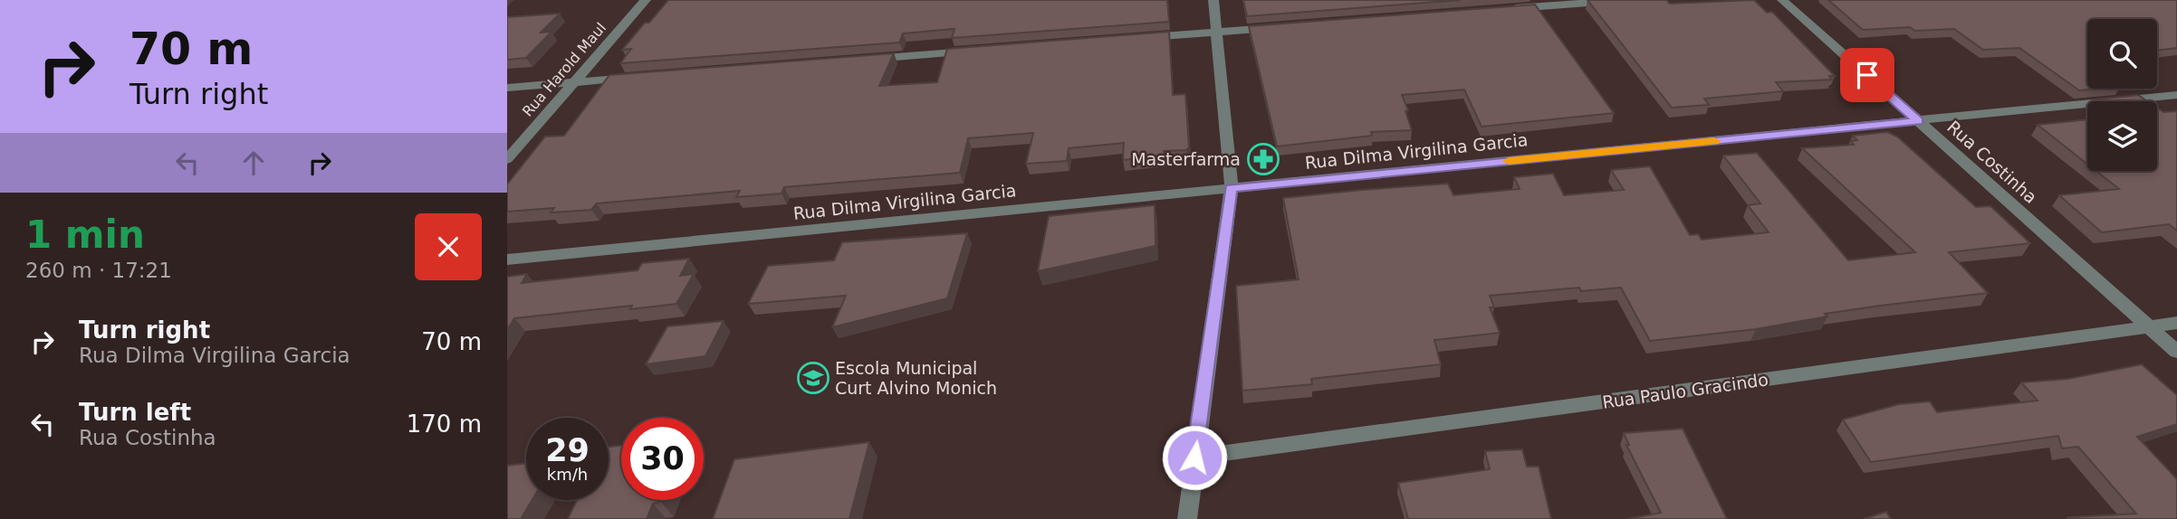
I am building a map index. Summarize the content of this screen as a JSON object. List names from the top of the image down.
{
  "streets": {
    "street": [
      "Rua Harold Maul",
      "Rua Dilma Virgilina Garcia",
      "Rua Costinha",
      "Rua Paulo Gracindo"
    ]
  },
  "crossings": [
    ["Rua Dilma Virgilina Garcia", "Rua Costinha"],
    ["Rua Costinha", "Rua Paulo Gracindo"]
  ],
  "places": {
    "pharmacy": ["Masterfarma"],
    "school or university": ["Escola Municipal Curt Alvino Monich"]
  },
  "page": {
    "turn": ["70 m", "Turn right"],
    "heading": ["1 min", "260 m · 17:21"],
    "list": [
      {
        "name": "Turn right",
        "note": "Rua Dilma Virgilina Garcia",
        "value": "70 m"
      },
      {
        "name": "Turn left",
        "note": "Rua Costinha",
        "value": "170 m"
      }
    ],
    "speed": "29 km/h",
    "limit": "30"
  }
}
